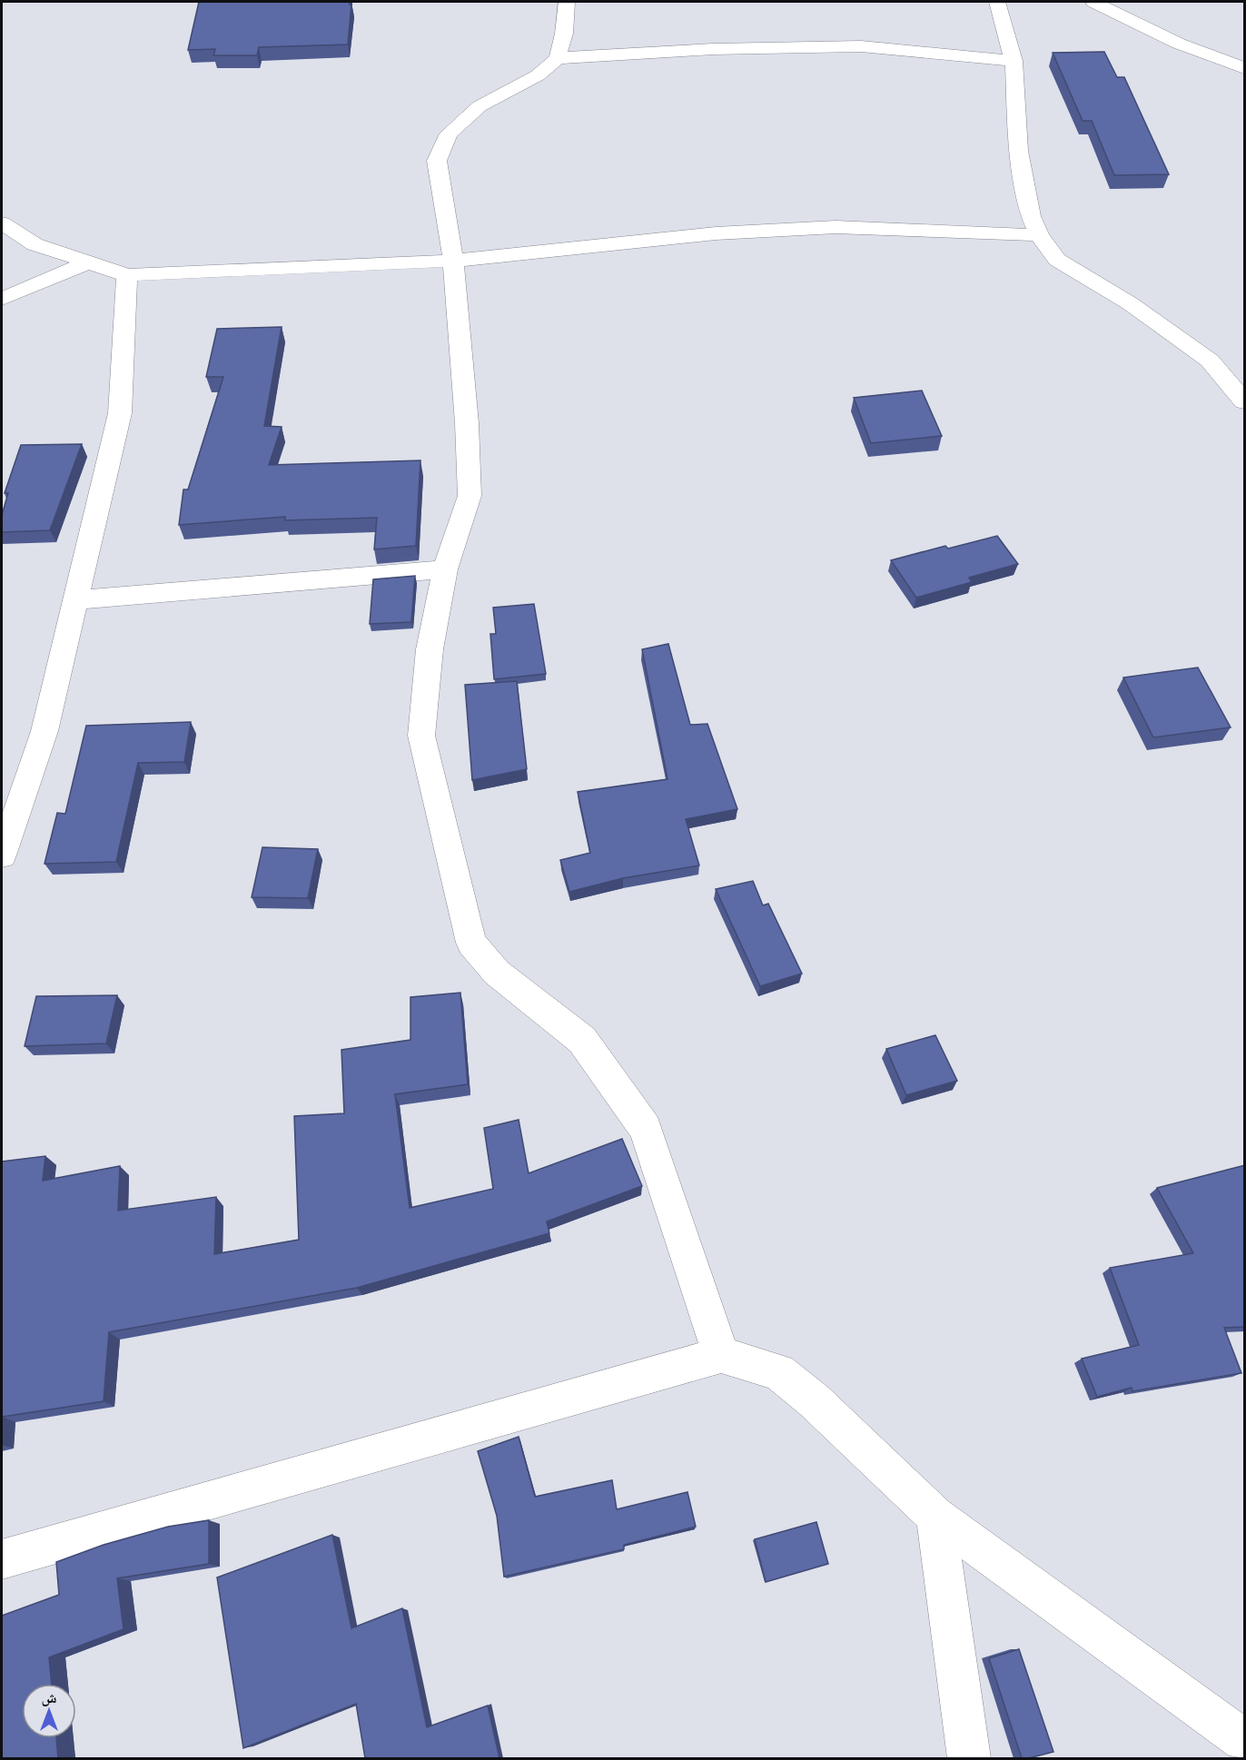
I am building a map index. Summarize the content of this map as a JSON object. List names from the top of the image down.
{
  "north": "top"
}
